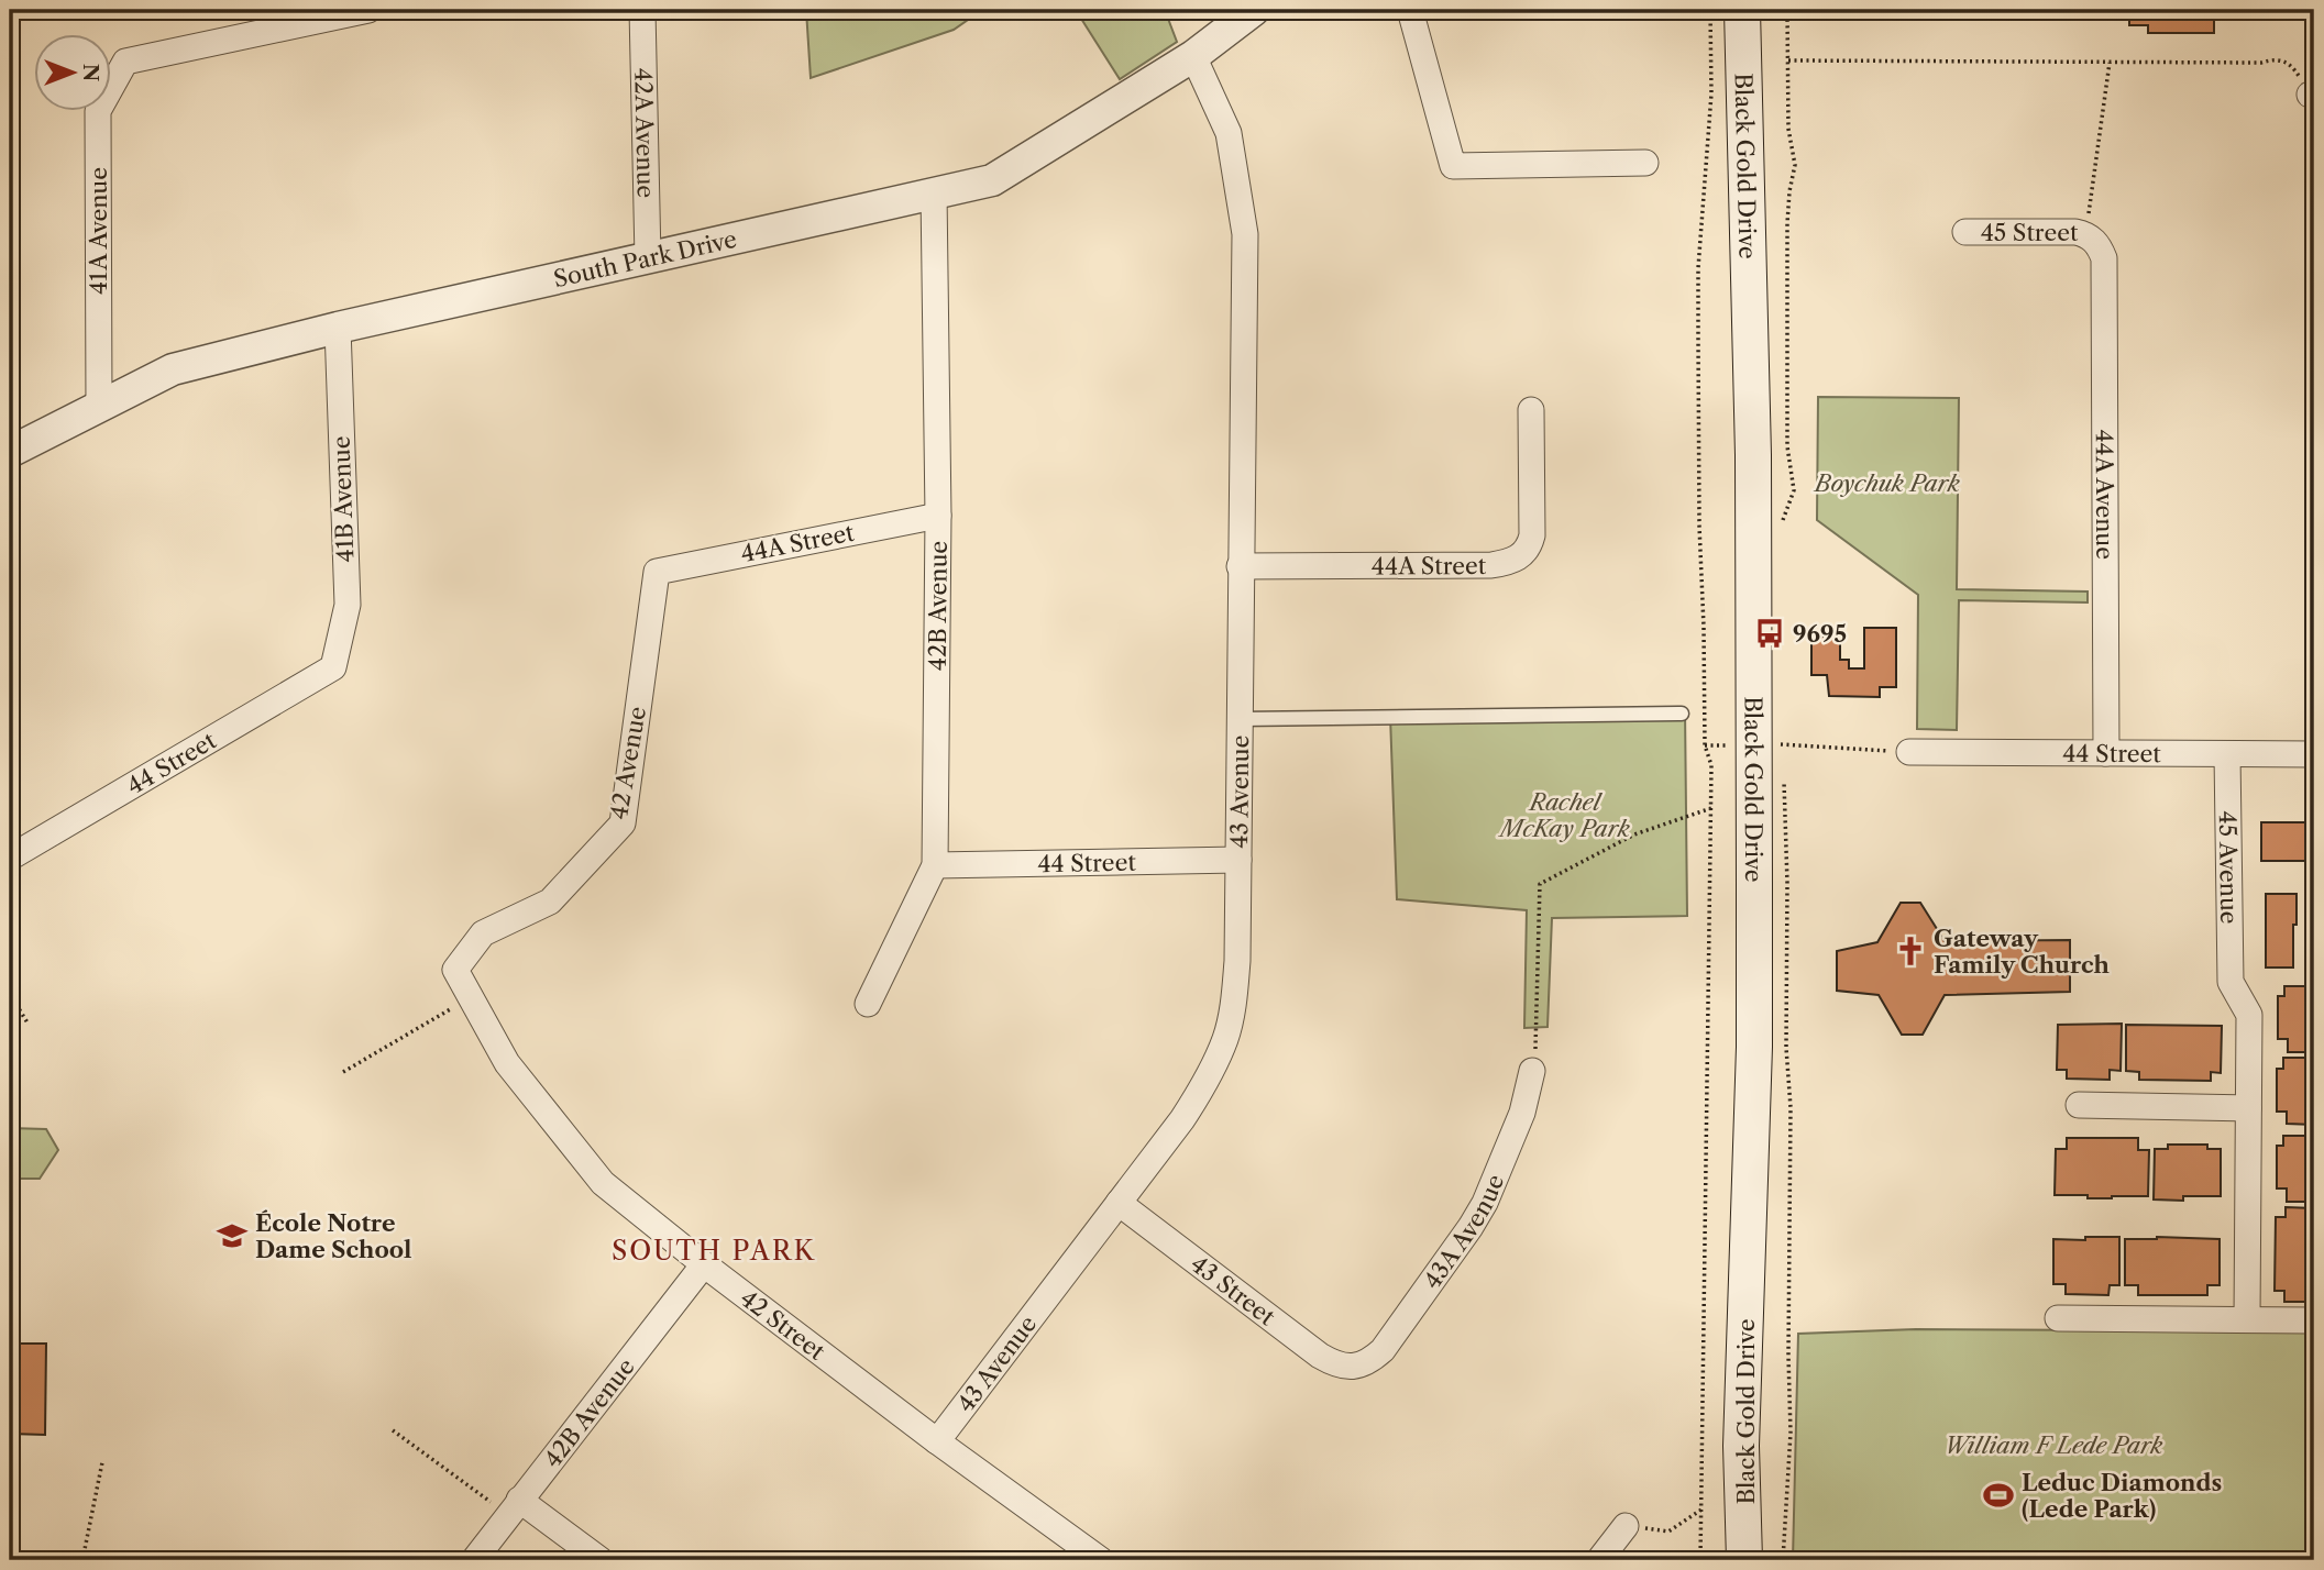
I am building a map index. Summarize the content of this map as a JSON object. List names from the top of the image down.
{
  "streets": {
    "main road": ["Black Gold Drive"],
    "street": [
      "42A Avenue",
      "41A Avenue",
      "45 Street",
      "South Park Drive",
      "44A Avenue",
      "41B Avenue",
      "44A Street",
      "42B Avenue",
      "44 Street",
      "42 Avenue",
      "43 Avenue",
      "45 Avenue",
      "43A Avenue",
      "43 Street",
      "42 Street"
    ]
  },
  "crossings": [
    ["42A Avenue", "South Park Drive"],
    ["41A Avenue", "South Park Drive"],
    ["45 Street", "44A Avenue"],
    ["South Park Drive", "41B Avenue"],
    ["South Park Drive", "42B Avenue"],
    ["South Park Drive", "43 Avenue"],
    ["44A Avenue", "44 Street"],
    ["41B Avenue", "44 Street"],
    ["44A Street", "42B Avenue"],
    ["44A Street", "42 Avenue"],
    ["44A Street", "43 Avenue"],
    ["42B Avenue", "44 Street"],
    ["42B Avenue", "42 Street"],
    ["44 Street", "43 Avenue"],
    ["44 Street", "45 Avenue"],
    ["42 Avenue", "42 Street"],
    ["43 Avenue", "43 Street"],
    ["43 Avenue", "42 Street"],
    ["43A Avenue", "43 Street"]
  ],
  "districts": ["SOUTH PARK"],
  "parks": ["Boychuk Park", "Rachel McKay Park", "William F Lede Park"],
  "places": {
    "bus stop": ["9695"],
    "church": ["Gateway Family Church"],
    "school or university": ["École Notre Dame School"],
    "sports": ["Leduc Diamonds (Lede Park)"]
  },
  "north": "right"
}
